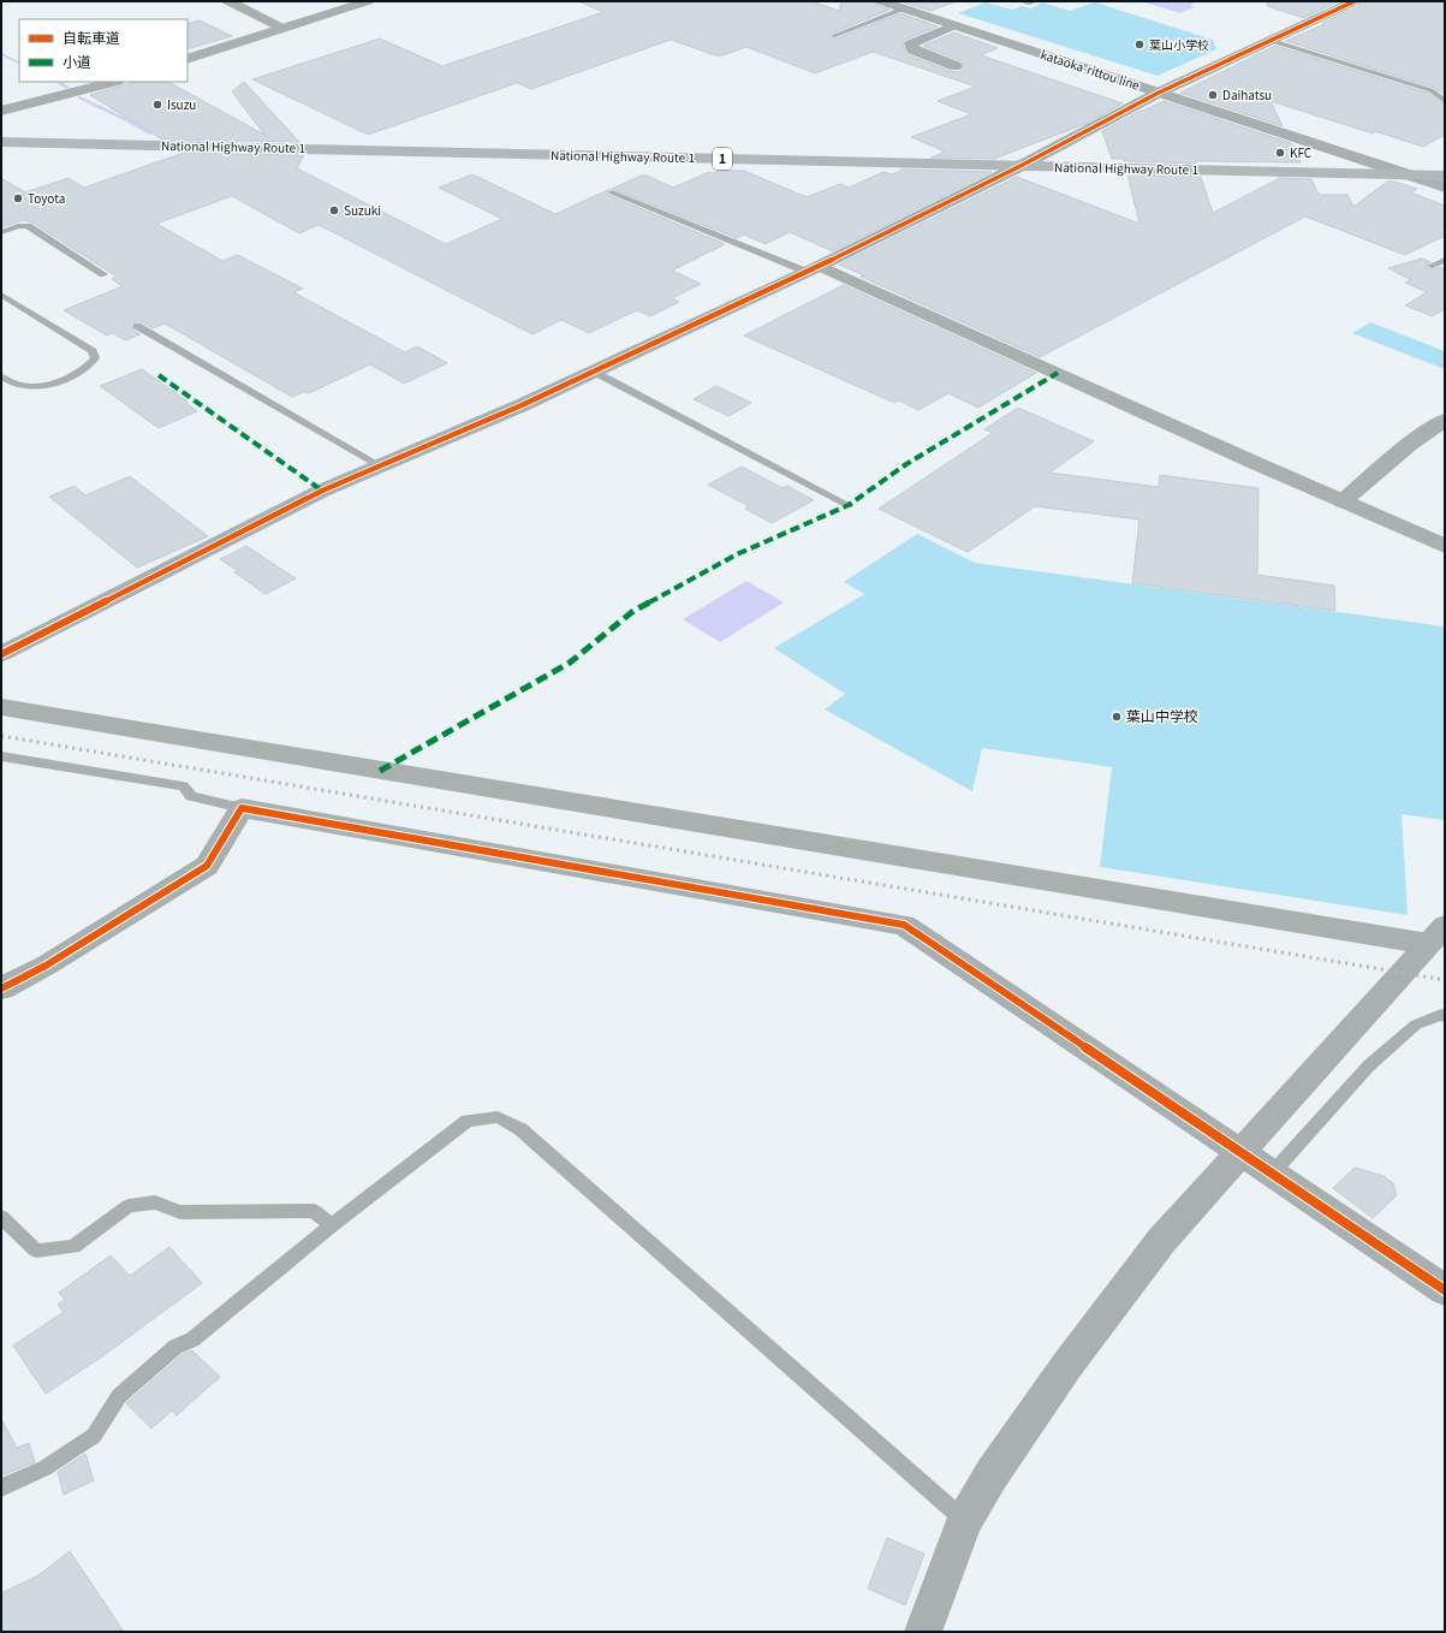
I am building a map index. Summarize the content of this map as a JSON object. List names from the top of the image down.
{
  "streets": {
    "highway": ["National Highway Route 1", "1"],
    "street": ["kataoka-rittou line"]
  },
  "crossings": [
    ["kataoka-rittou line", "National Highway Route 1"]
  ],
  "places": [
    "葉山小学校",
    "Daihatsu",
    "Isuzu",
    "KFC",
    "Toyota",
    "Suzuki",
    "葉山中学校"
  ],
  "legend": ["自転車道", "小道"]
}
